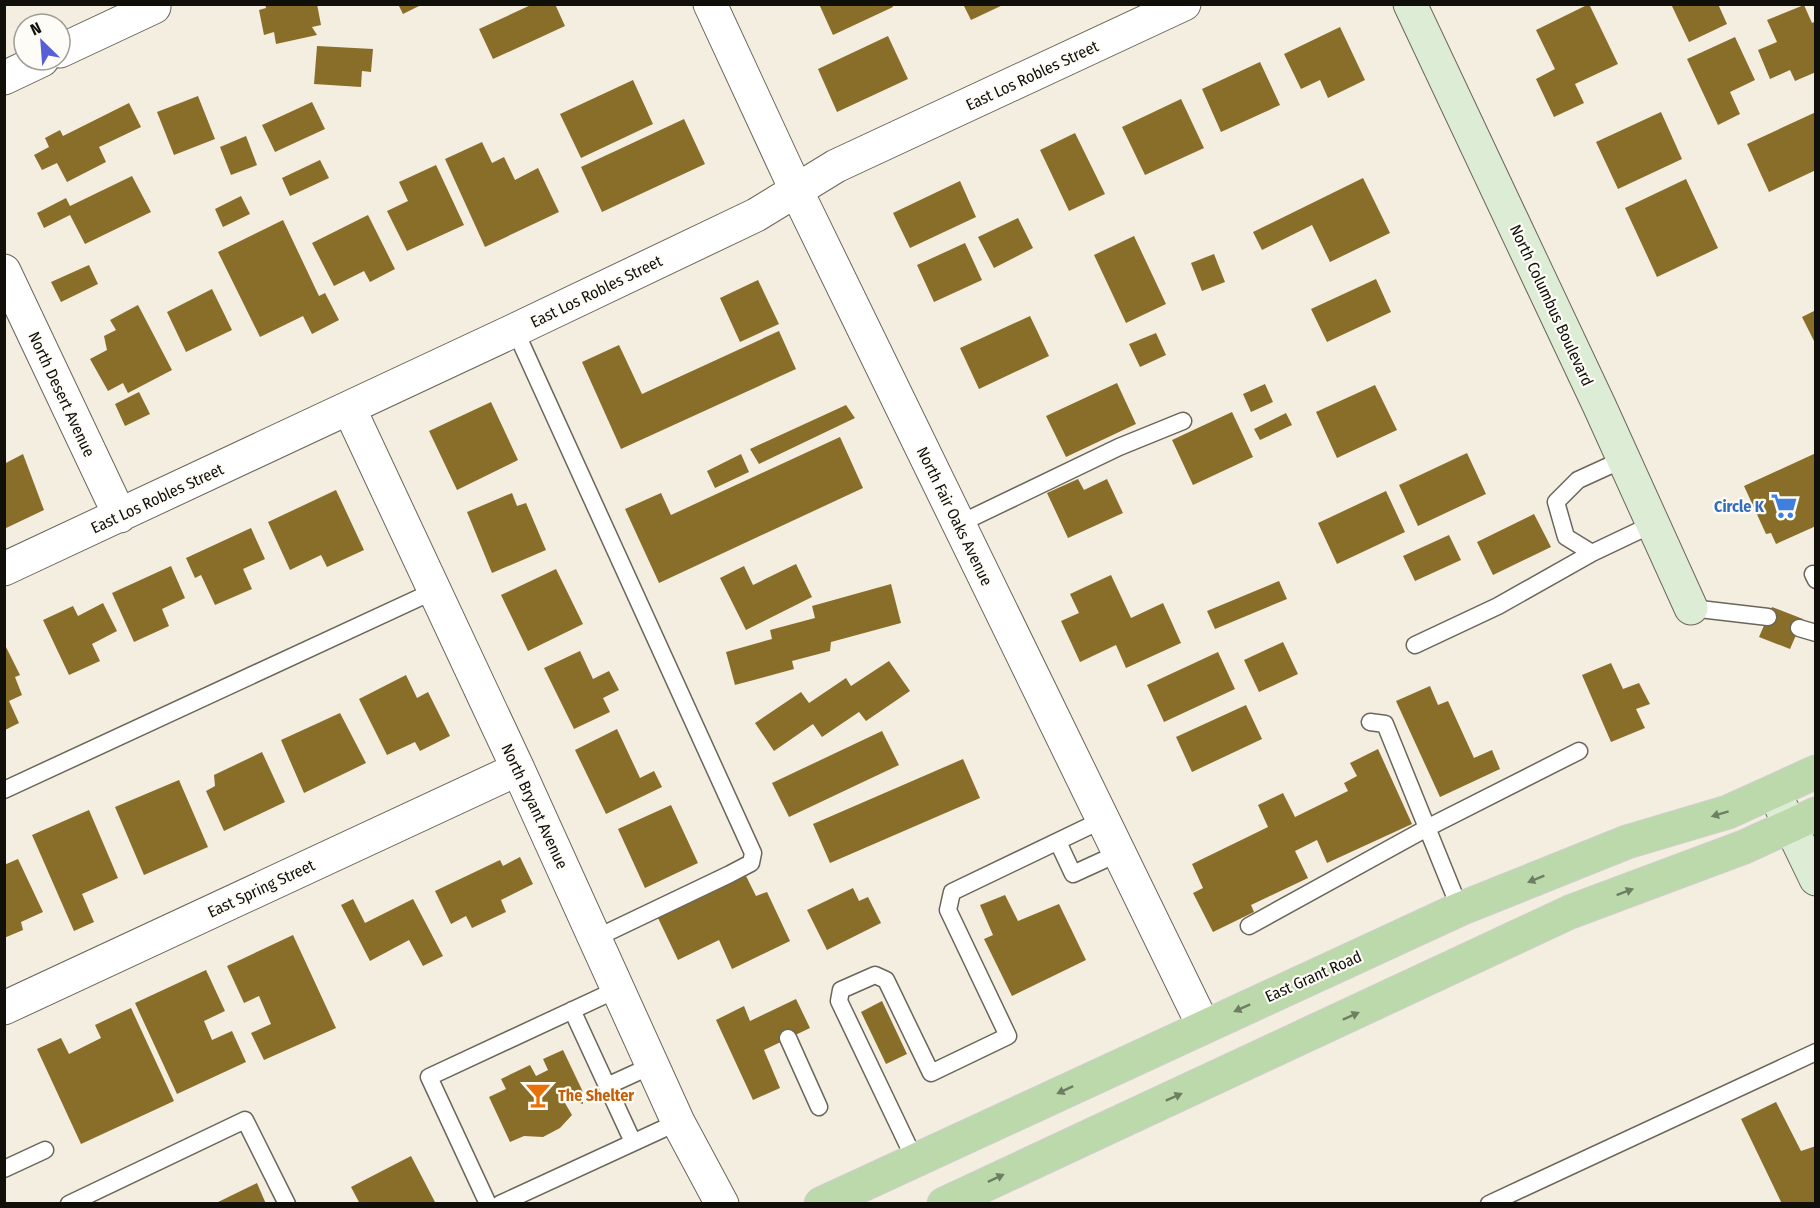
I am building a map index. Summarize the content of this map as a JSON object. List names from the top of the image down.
{
  "streets": {
    "main road": ["East Grant Road"],
    "street": [
      "East Los Robles Street",
      "North Columbus Boulevard",
      "North Desert Avenue",
      "North Fair Oaks Avenue",
      "North Bryant Avenue",
      "East Spring Street"
    ]
  },
  "crossings": [
    ["East Los Robles Street", "North Desert Avenue"],
    ["East Los Robles Street", "North Fair Oaks Avenue"],
    ["East Los Robles Street", "North Bryant Avenue"],
    ["North Fair Oaks Avenue", "East Grant Road"],
    ["North Bryant Avenue", "East Spring Street"]
  ],
  "places": {
    "supermarket": ["Circle K"],
    "bar": ["The Shelter"]
  },
  "north": "top left"
}
